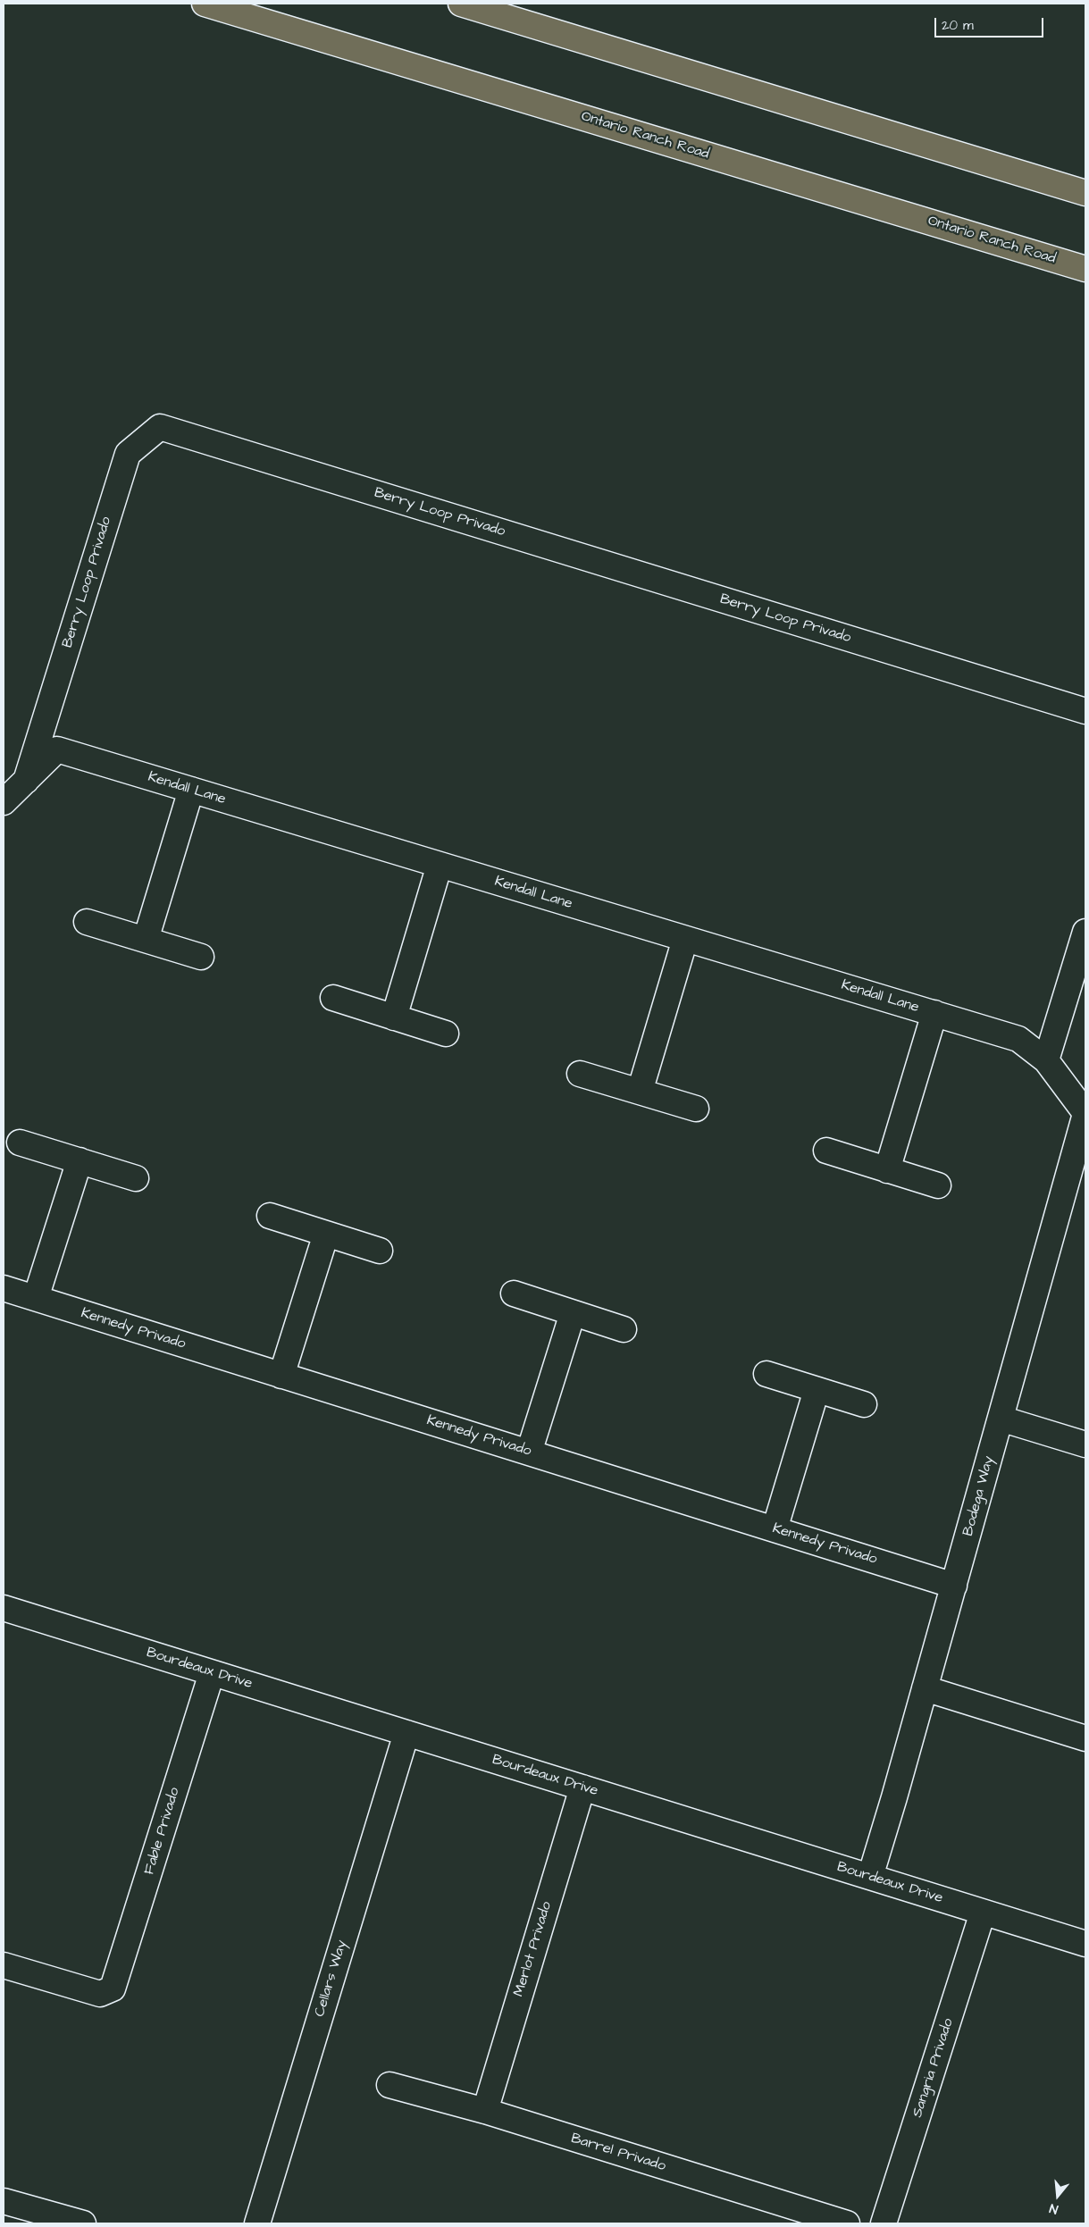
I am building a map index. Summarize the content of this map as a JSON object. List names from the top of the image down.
{
  "streets": {
    "main road": ["Ontario Ranch Road"],
    "street": [
      "Berry Loop Privado",
      "Kendall Lane",
      "Kennedy Privado",
      "Bodega Way",
      "Bourdeaux Drive",
      "Fable Privado",
      "Merlot Privado",
      "Cellars Way",
      "Sangria Privado",
      "Barrel Privado"
    ]
  },
  "crossings": [
    ["Berry Loop Privado", "Kendall Lane"],
    ["Kendall Lane", "Bodega Way"],
    ["Kennedy Privado", "Bodega Way"],
    ["Bodega Way", "Bourdeaux Drive"],
    ["Bourdeaux Drive", "Fable Privado"],
    ["Bourdeaux Drive", "Merlot Privado"],
    ["Bourdeaux Drive", "Cellars Way"],
    ["Bourdeaux Drive", "Sangria Privado"],
    ["Merlot Privado", "Barrel Privado"]
  ],
  "scale_bar": "20 m",
  "north": "bottom"
}
